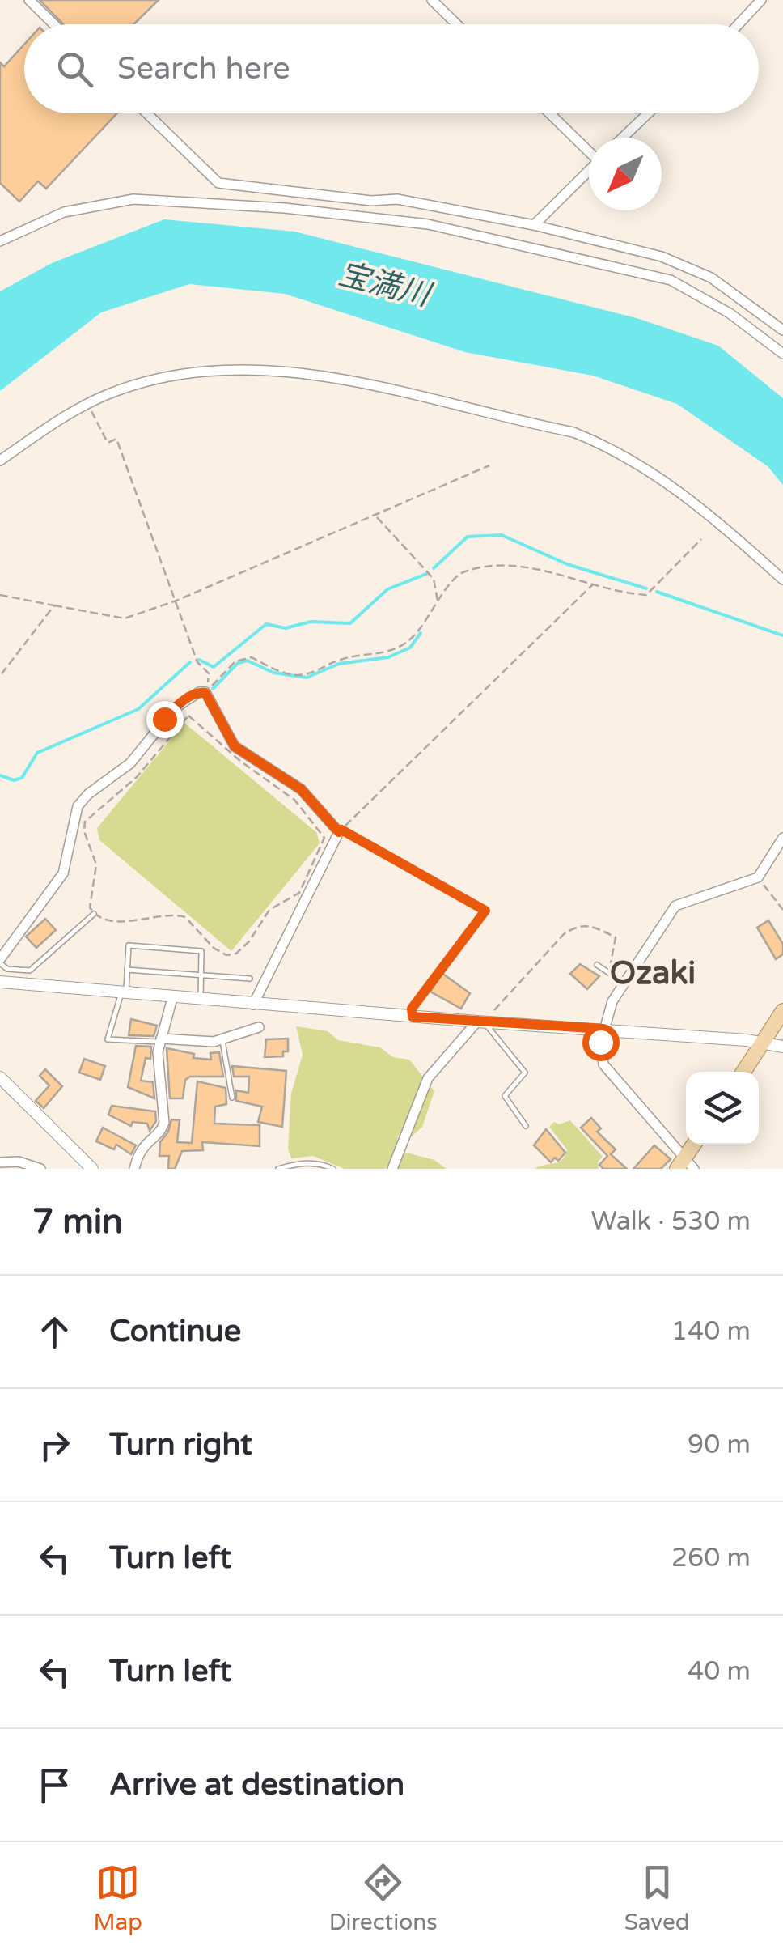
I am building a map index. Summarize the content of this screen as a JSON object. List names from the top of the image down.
{
  "districts": ["Ozaki"],
  "water": ["宝満川"],
  "north": "bottom left",
  "page": {
    "search": "Search here",
    "heading": ["7 min", "Walk · 530 m"],
    "list": [
      ["Continue", "140 m"],
      ["Turn right", "90 m"],
      ["Turn left", "260 m"],
      ["Turn left", "40 m"],
      "Arrive at destination"
    ],
    "nav": ["Map", "Directions", "Saved"]
  }
}
